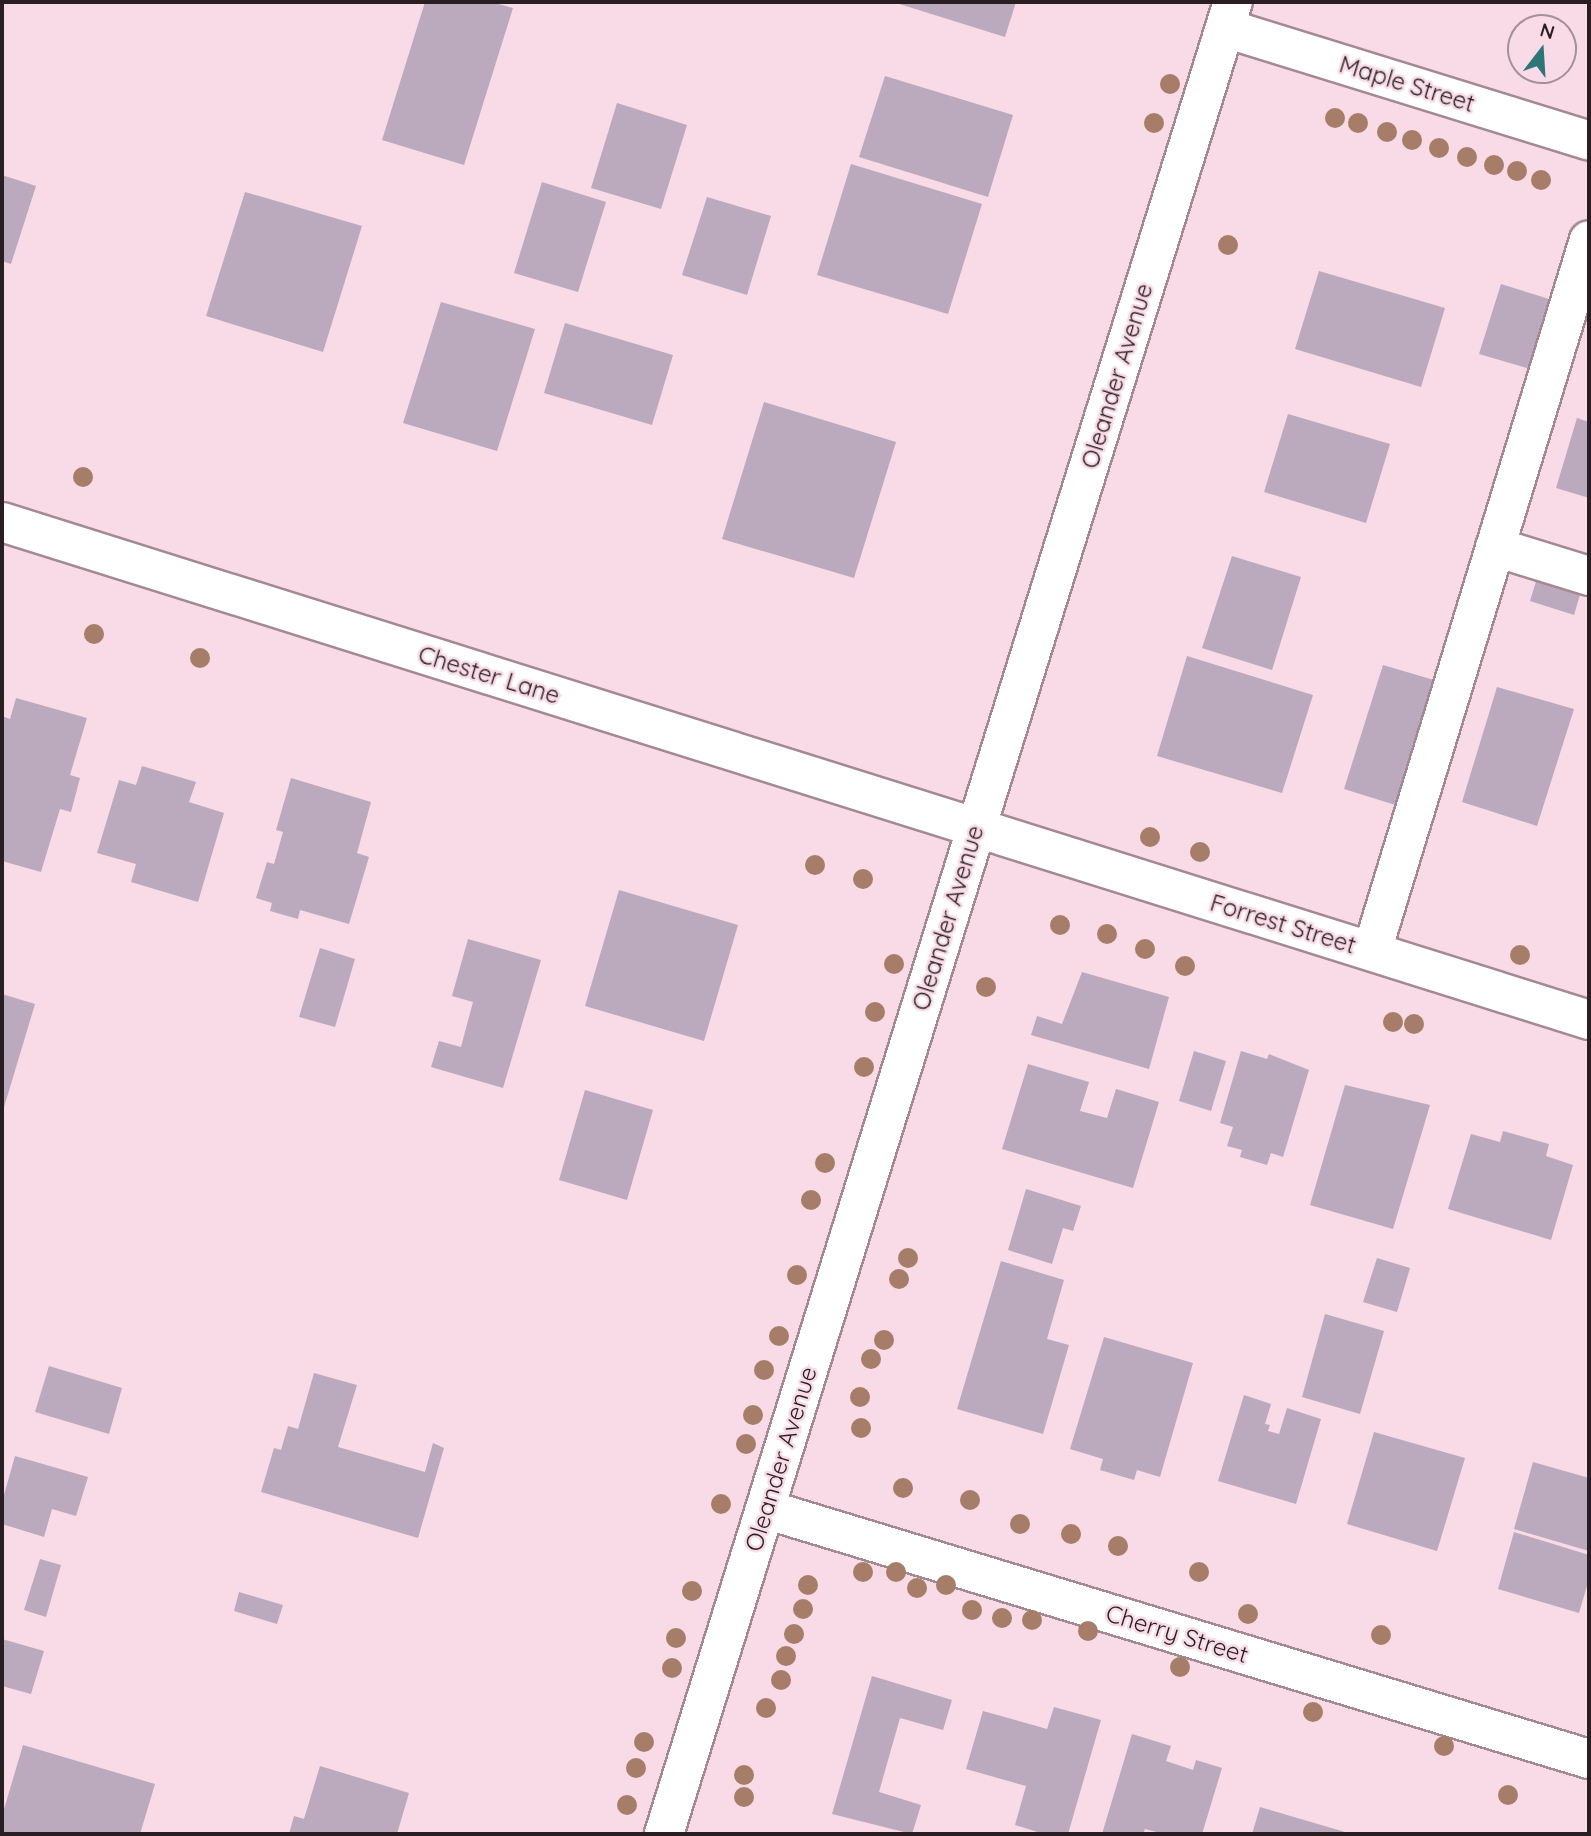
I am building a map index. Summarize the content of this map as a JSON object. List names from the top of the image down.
{
  "streets": {
    "street": [
      "Maple Street",
      "Oleander Avenue",
      "Chester Lane",
      "Forrest Street",
      "Cherry Street"
    ]
  },
  "crossings": [
    ["Maple Street", "Oleander Avenue"],
    ["Oleander Avenue", "Chester Lane"],
    ["Oleander Avenue", "Forrest Street"],
    ["Oleander Avenue", "Cherry Street"],
    ["Chester Lane", "Forrest Street"]
  ],
  "north": "top"
}
